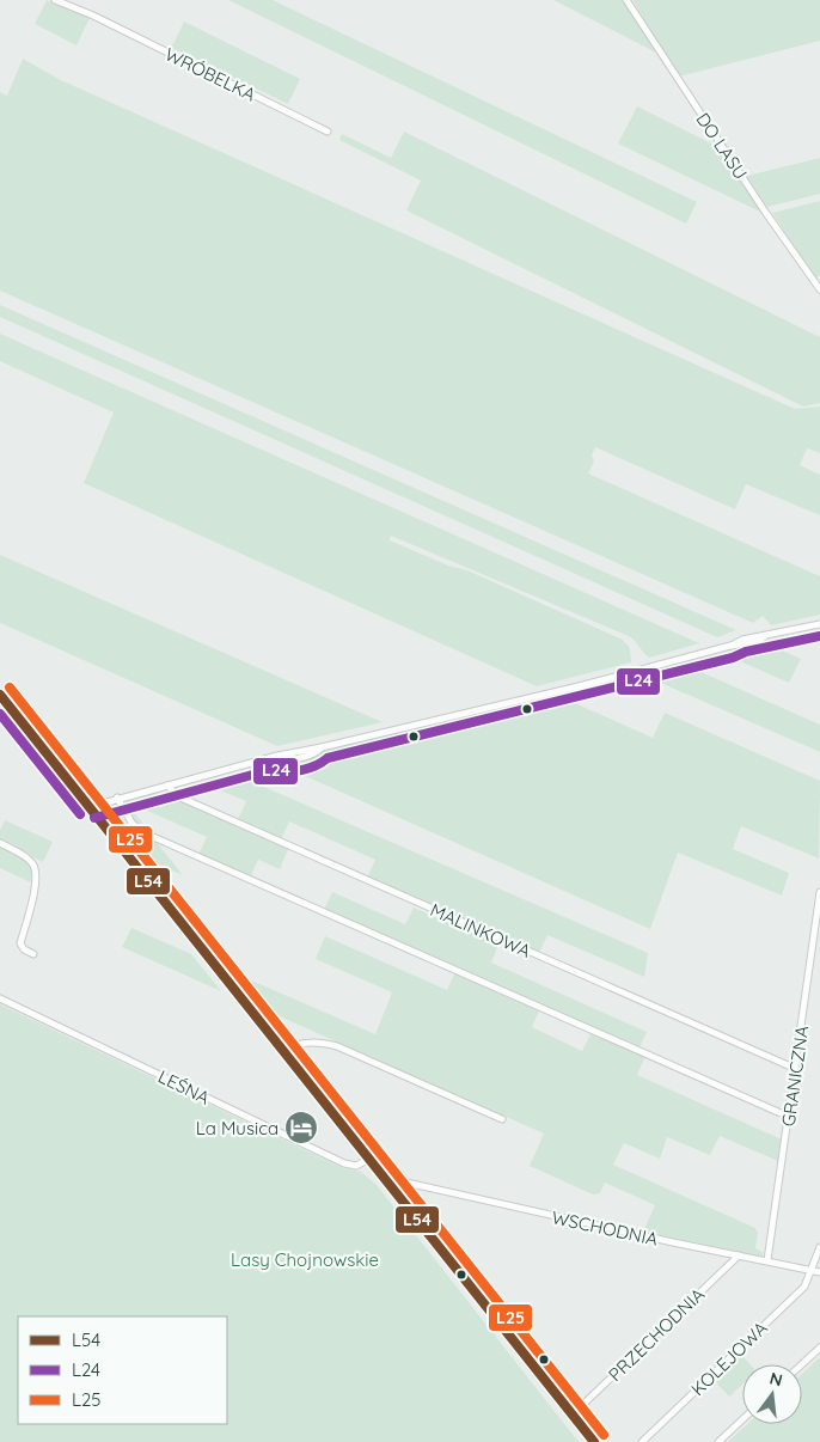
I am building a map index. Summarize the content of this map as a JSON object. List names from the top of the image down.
{
  "streets": {
    "street": [
      "WRÓBELKA",
      "DO LASU",
      "MALINKOWA",
      "GRANICZNA",
      "LEŚNA",
      "WSCHODNIA",
      "PRZECHODNIA",
      "KOLEJOWA"
    ]
  },
  "crossings": [
    ["MALINKOWA", "GRANICZNA"],
    ["GRANICZNA", "WSCHODNIA"],
    ["WSCHODNIA", "PRZECHODNIA"],
    ["WSCHODNIA", "KOLEJOWA"]
  ],
  "parks": ["Lasy Chojnowskie"],
  "places": {
    "hotel": ["La Musica"]
  },
  "lines": ["transit line L24", "transit line L25", "transit line L54"],
  "legend": ["L54", "L24", "L25"],
  "north": "top"
}
